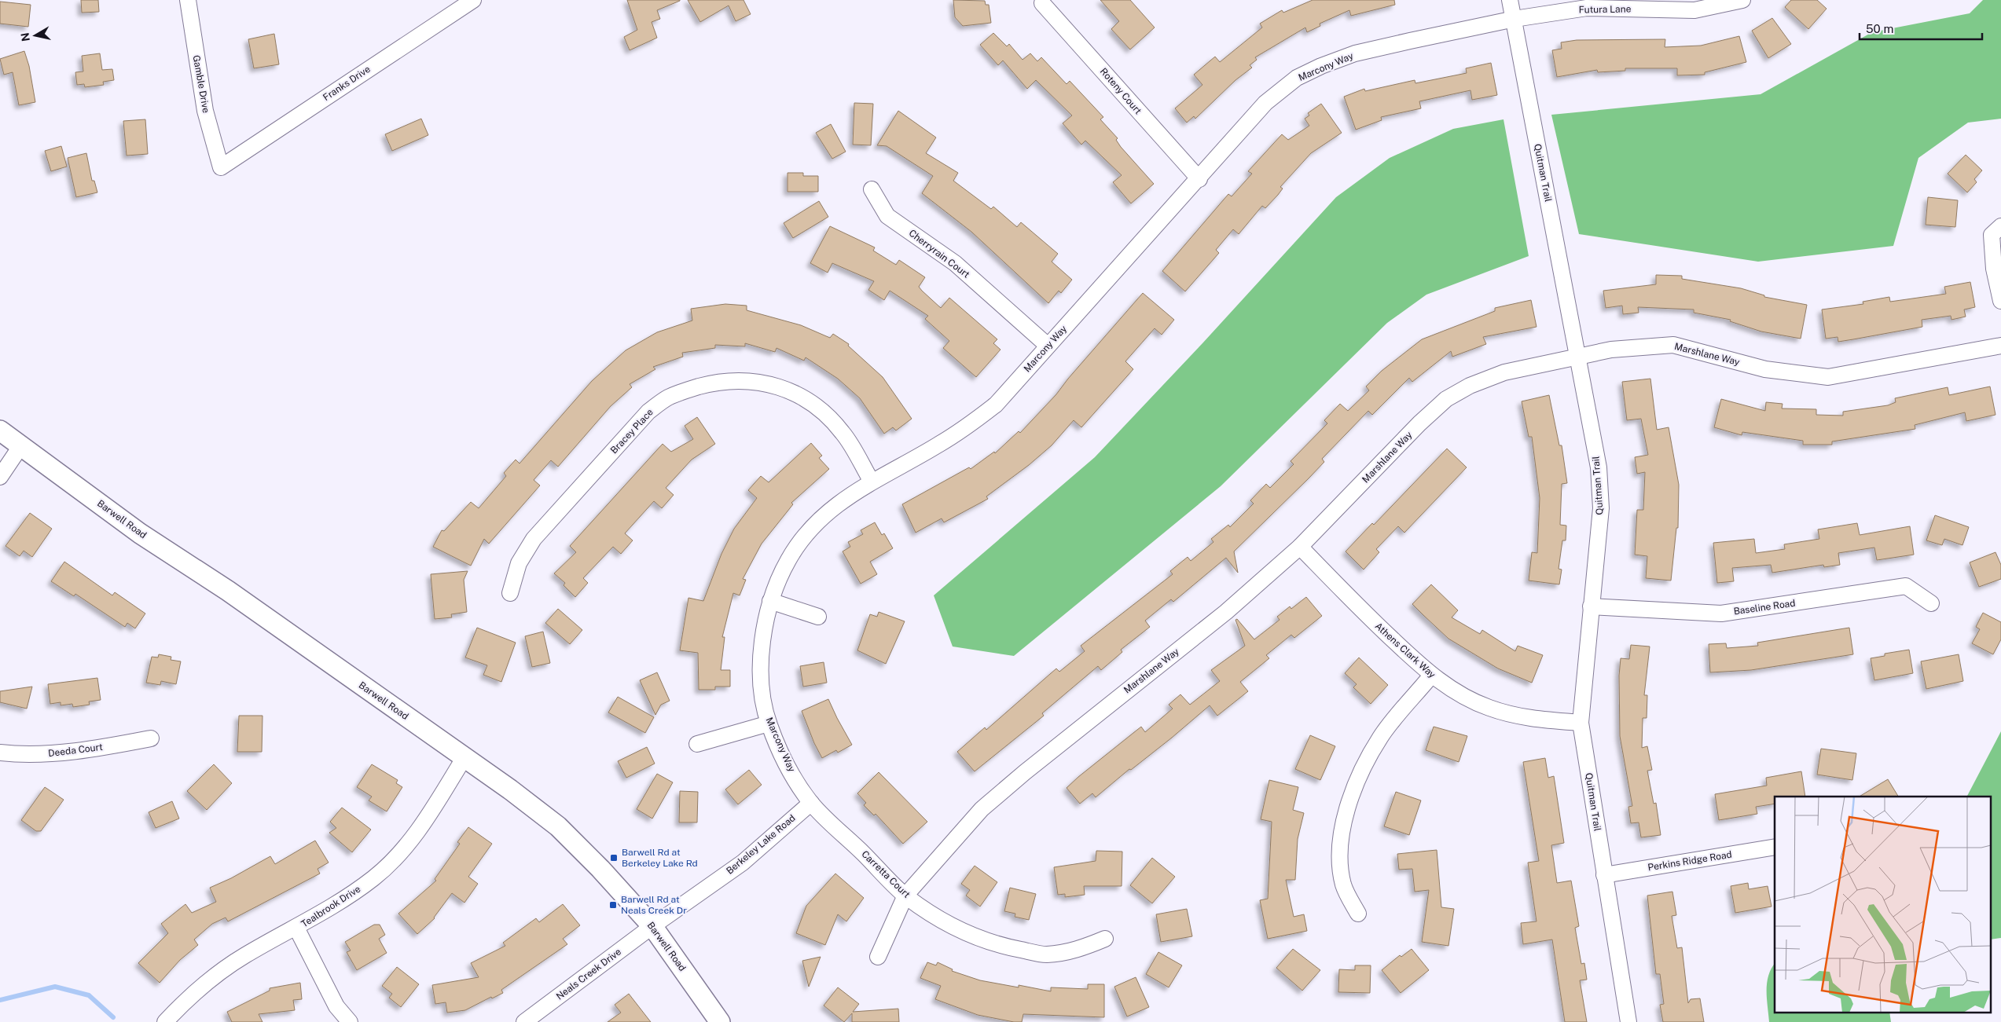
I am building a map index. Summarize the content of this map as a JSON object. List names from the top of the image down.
{
  "streets": {
    "street": [
      "Futura Lane",
      "Marcony Way",
      "Franks Drive",
      "Gamble Drive",
      "Roteny Court",
      "Quitman Trail",
      "Cherryrain Court",
      "Marshlane Way",
      "Bracey Place",
      "Barwell Road",
      "Baseline Road",
      "Athens Clark Way",
      "Deeda Court",
      "Berkeley Lake Road",
      "Perkins Ridge Road",
      "Carretta Court",
      "Tealbrook Drive",
      "Neals Creek Drive"
    ]
  },
  "crossings": [
    ["Futura Lane", "Marcony Way"],
    ["Futura Lane", "Quitman Trail"],
    ["Marcony Way", "Roteny Court"],
    ["Marcony Way", "Quitman Trail"],
    ["Marcony Way", "Cherryrain Court"],
    ["Marcony Way", "Bracey Place"],
    ["Marcony Way", "Berkeley Lake Road"],
    ["Marcony Way", "Carretta Court"],
    ["Franks Drive", "Gamble Drive"],
    ["Quitman Trail", "Marshlane Way"],
    ["Quitman Trail", "Baseline Road"],
    ["Quitman Trail", "Athens Clark Way"],
    ["Quitman Trail", "Perkins Ridge Road"],
    ["Marshlane Way", "Athens Clark Way"],
    ["Marshlane Way", "Carretta Court"],
    ["Barwell Road", "Berkeley Lake Road"],
    ["Barwell Road", "Tealbrook Drive"],
    ["Barwell Road", "Neals Creek Drive"],
    ["Berkeley Lake Road", "Carretta Court"],
    ["Berkeley Lake Road", "Neals Creek Drive"]
  ],
  "places": {
    "transit": ["Barwell Rd at Berkeley Lake Rd", "Barwell Rd at Neals Creek Dr"]
  },
  "scale_bar": "50 m",
  "north": "left"
}
